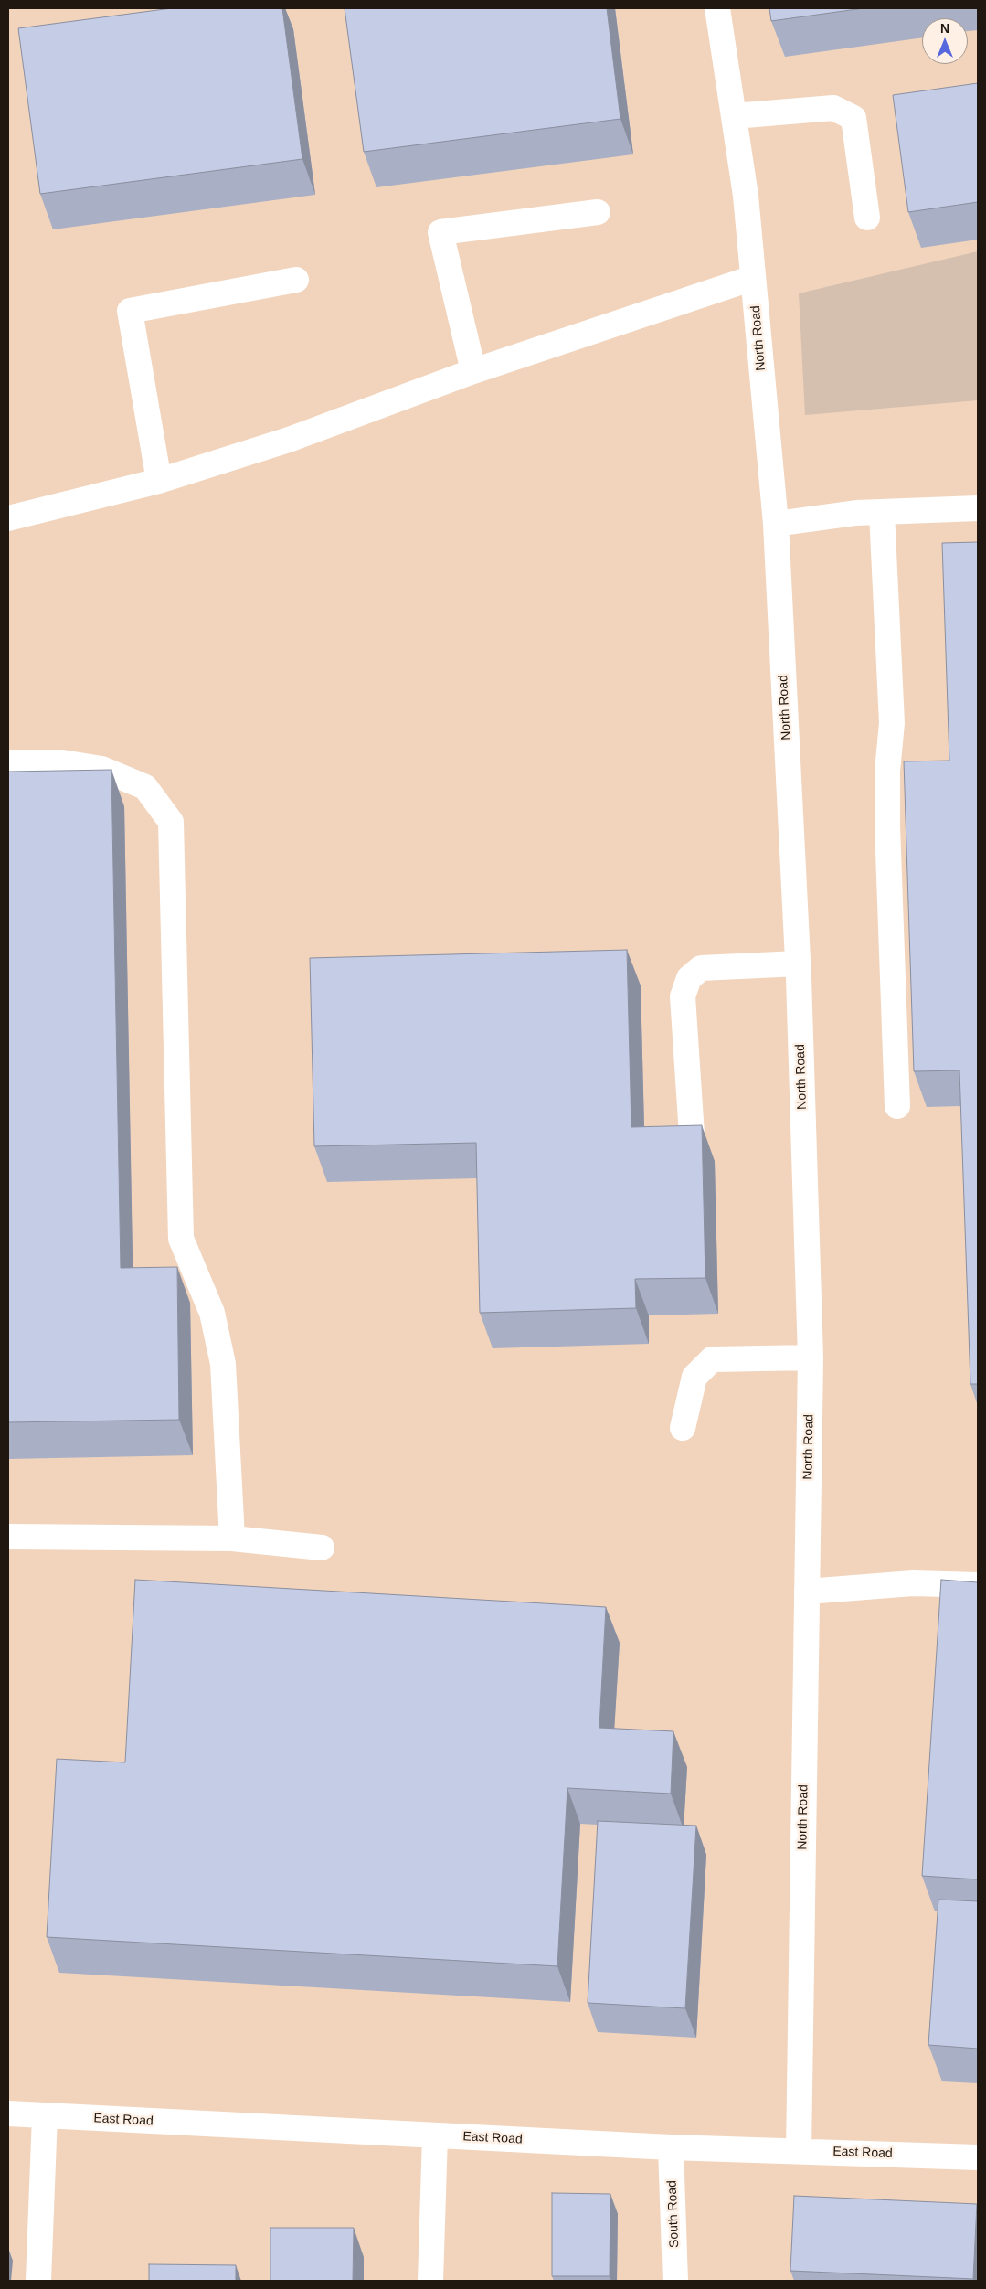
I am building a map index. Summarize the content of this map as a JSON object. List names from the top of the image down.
{
  "streets": {
    "street": ["North Road", "East Road", "South Road"]
  },
  "crossings": [
    ["North Road", "East Road"],
    ["East Road", "South Road"]
  ],
  "north": "top"
}
